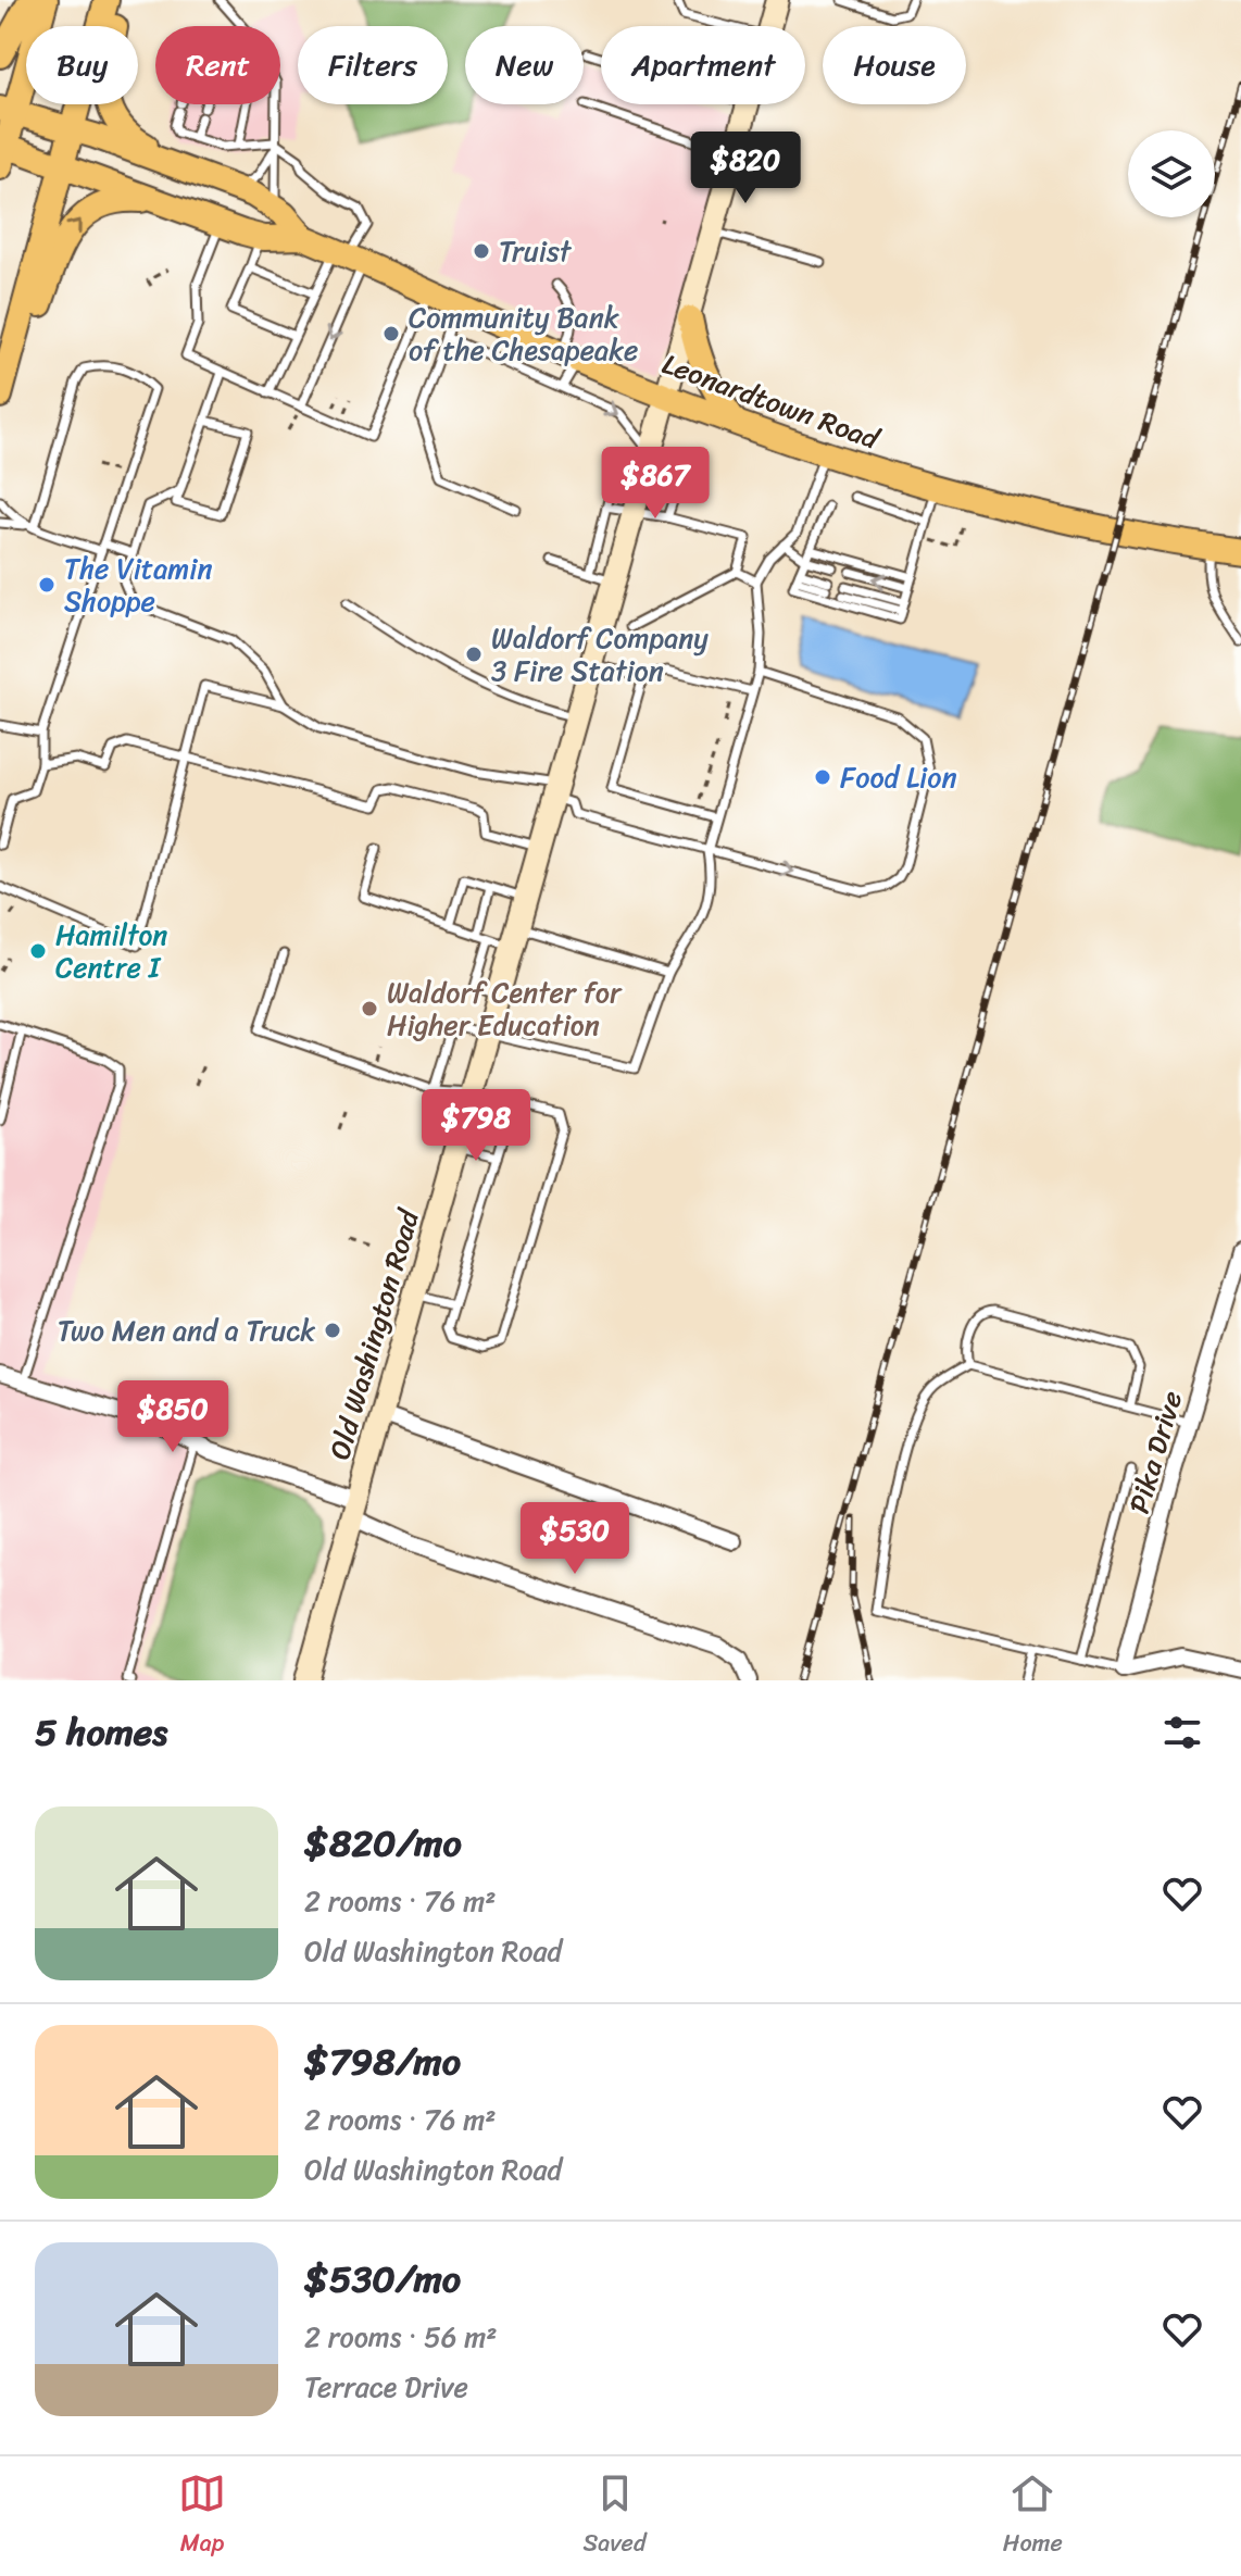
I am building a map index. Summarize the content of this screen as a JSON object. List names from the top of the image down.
{
  "streets": {
    "highway": ["Leonardtown Road"],
    "main road": ["Old Washington Road"],
    "street": ["Pika Drive"]
  },
  "crossings": [
    ["Leonardtown Road", "Old Washington Road"]
  ],
  "places": [
    "Truist",
    "Community Bank of the Chesapeake",
    "The Vitamin Shoppe",
    "Waldorf Company 3 Fire Station",
    "Food Lion",
    "Hamilton Centre I",
    "Waldorf Center for Higher Education",
    "Two Men and a Truck"
  ],
  "page": {
    "chip": [
      "Buy",
      "Rent",
      "Filters",
      "New",
      "Apartment",
      "House"
    ],
    "price": [
      "$820",
      "$867",
      "$798",
      "$850",
      "$530"
    ],
    "heading": "5 homes",
    "list": [
      {
        "name": "$820/mo",
        "note": "2 rooms · 76 m² · Old Washington Road"
      },
      {
        "name": "$798/mo",
        "note": "2 rooms · 76 m² · Old Washington Road"
      },
      {
        "name": "$530/mo",
        "note": "2 rooms · 56 m² · Terrace Drive"
      }
    ],
    "tabs": ["Map", "Saved", "Home"]
  }
}
